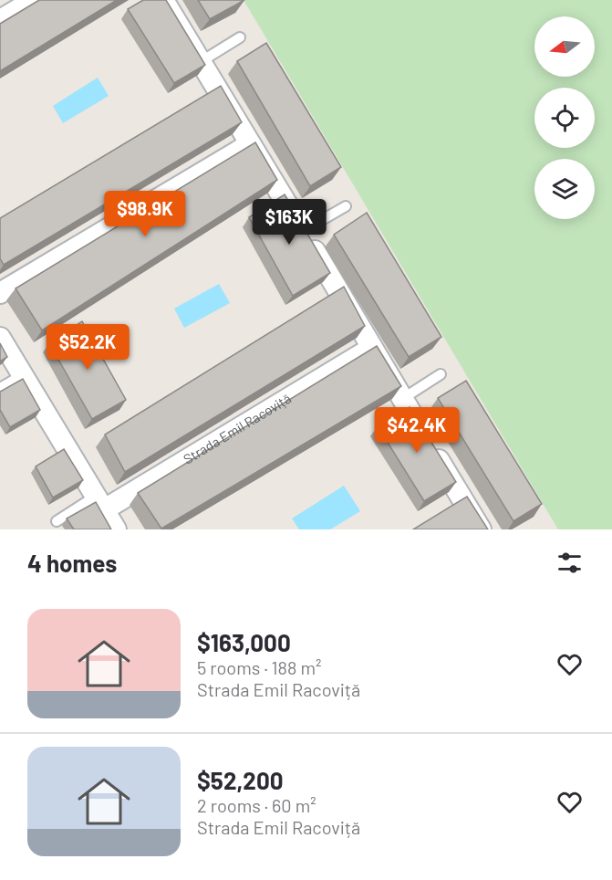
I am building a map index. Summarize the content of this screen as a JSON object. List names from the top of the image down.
{
  "streets": {
    "street": ["Strada Emil Racoviță"]
  },
  "north": "left",
  "page": {
    "price": [
      "$98.9K",
      "$163K",
      "$52.2K",
      "$42.4K"
    ],
    "heading": "4 homes",
    "list": [
      {
        "name": "$163,000",
        "note": "5 rooms · 188 m² · Strada Emil Racoviță"
      },
      {
        "name": "$52,200",
        "note": "2 rooms · 60 m² · Strada Emil Racoviță"
      }
    ]
  }
}
